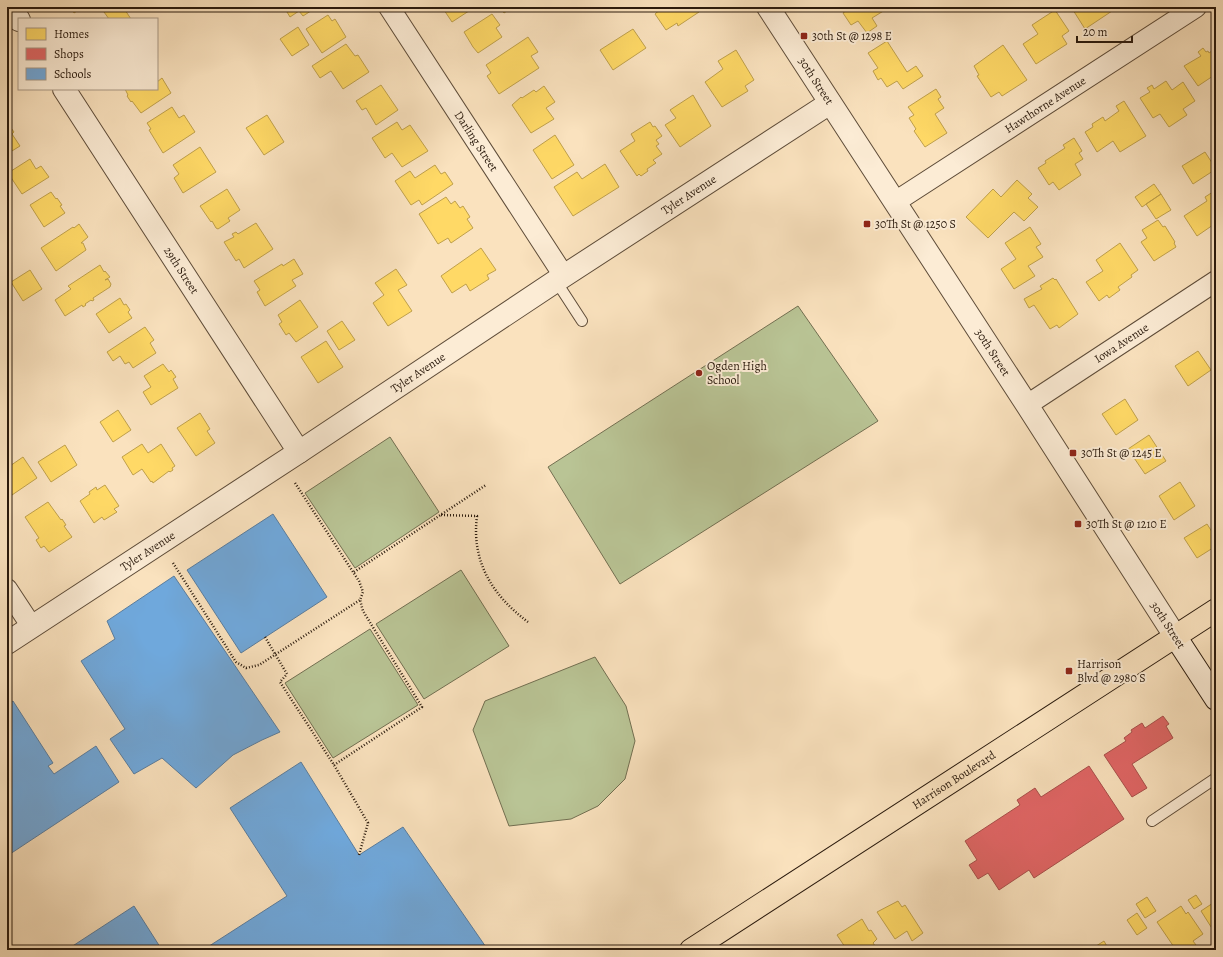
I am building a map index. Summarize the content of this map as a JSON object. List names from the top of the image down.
{
  "streets": {
    "main road": ["Harrison Boulevard"],
    "street": [
      "30th Street",
      "Hawthorne Avenue",
      "Darling Street",
      "Tyler Avenue",
      "29th Street",
      "Iowa Avenue"
    ]
  },
  "crossings": [
    ["30th Street", "Hawthorne Avenue"],
    ["30th Street", "Tyler Avenue"],
    ["30th Street", "Iowa Avenue"],
    ["30th Street", "Harrison Boulevard"],
    ["Darling Street", "Tyler Avenue"],
    ["Tyler Avenue", "29th Street"]
  ],
  "places": {
    "transit": [
      "30th St @ 1298 E",
      "30Th St @ 1250 S",
      "30Th St @ 1245 E",
      "30Th St @ 1210 E",
      "Harrison Blvd @ 2980 S"
    ],
    "other": ["Ogden High School"]
  },
  "legend": ["Homes", "Shops", "Schools"],
  "scale_bar": "20 m"
}
